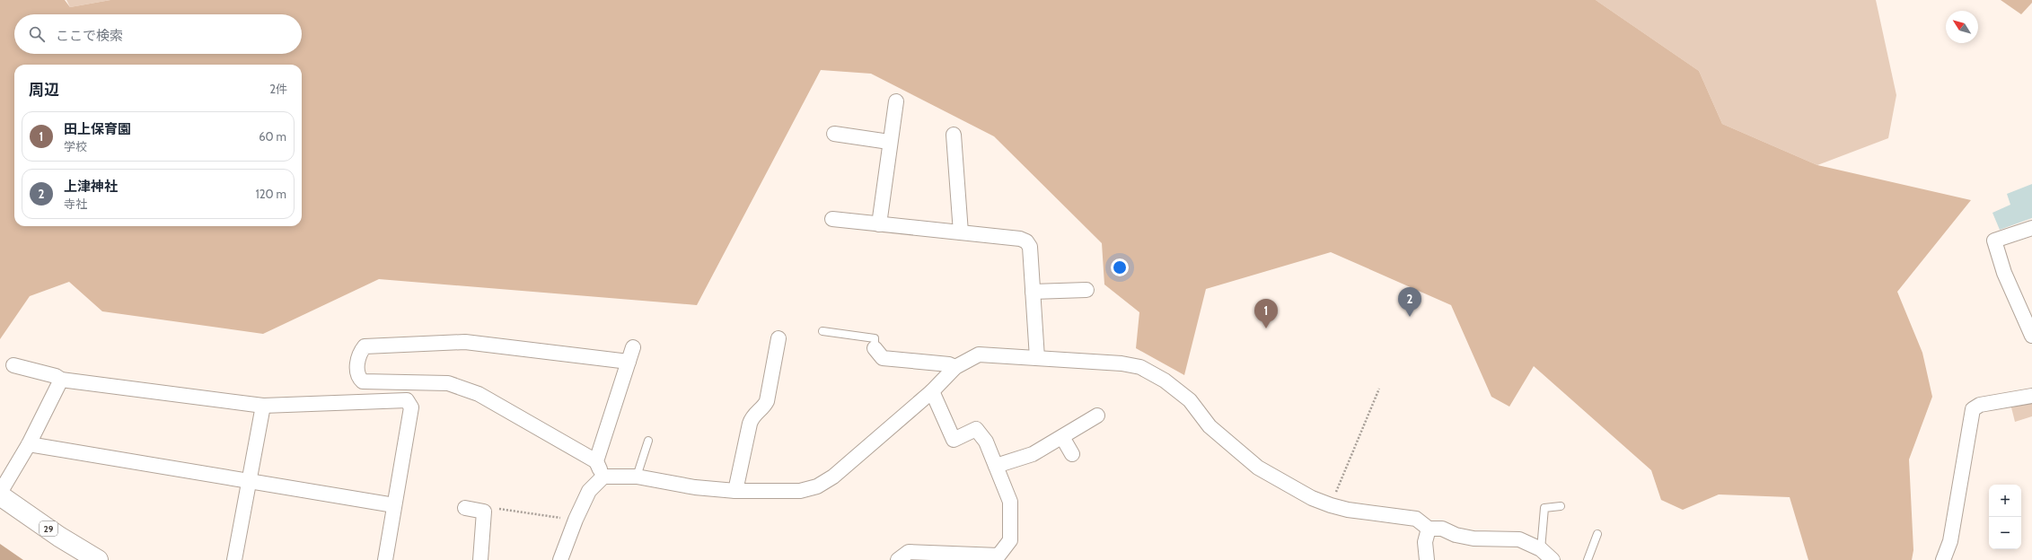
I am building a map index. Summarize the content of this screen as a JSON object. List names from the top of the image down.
{
  "streets": {
    "main road": ["29"]
  },
  "north": "top left",
  "page": {
    "search": "ここで検索",
    "heading": ["周辺", "2件"],
    "list": [
      {
        "mark": "1",
        "name": "田上保育園",
        "note": "学校",
        "value": "60 m"
      },
      {
        "mark": "2",
        "name": "上津神社",
        "note": "寺社",
        "value": "120 m"
      }
    ],
    "pins": ["2", "1"],
    "map_buttons": ["+", "−"]
  }
}
